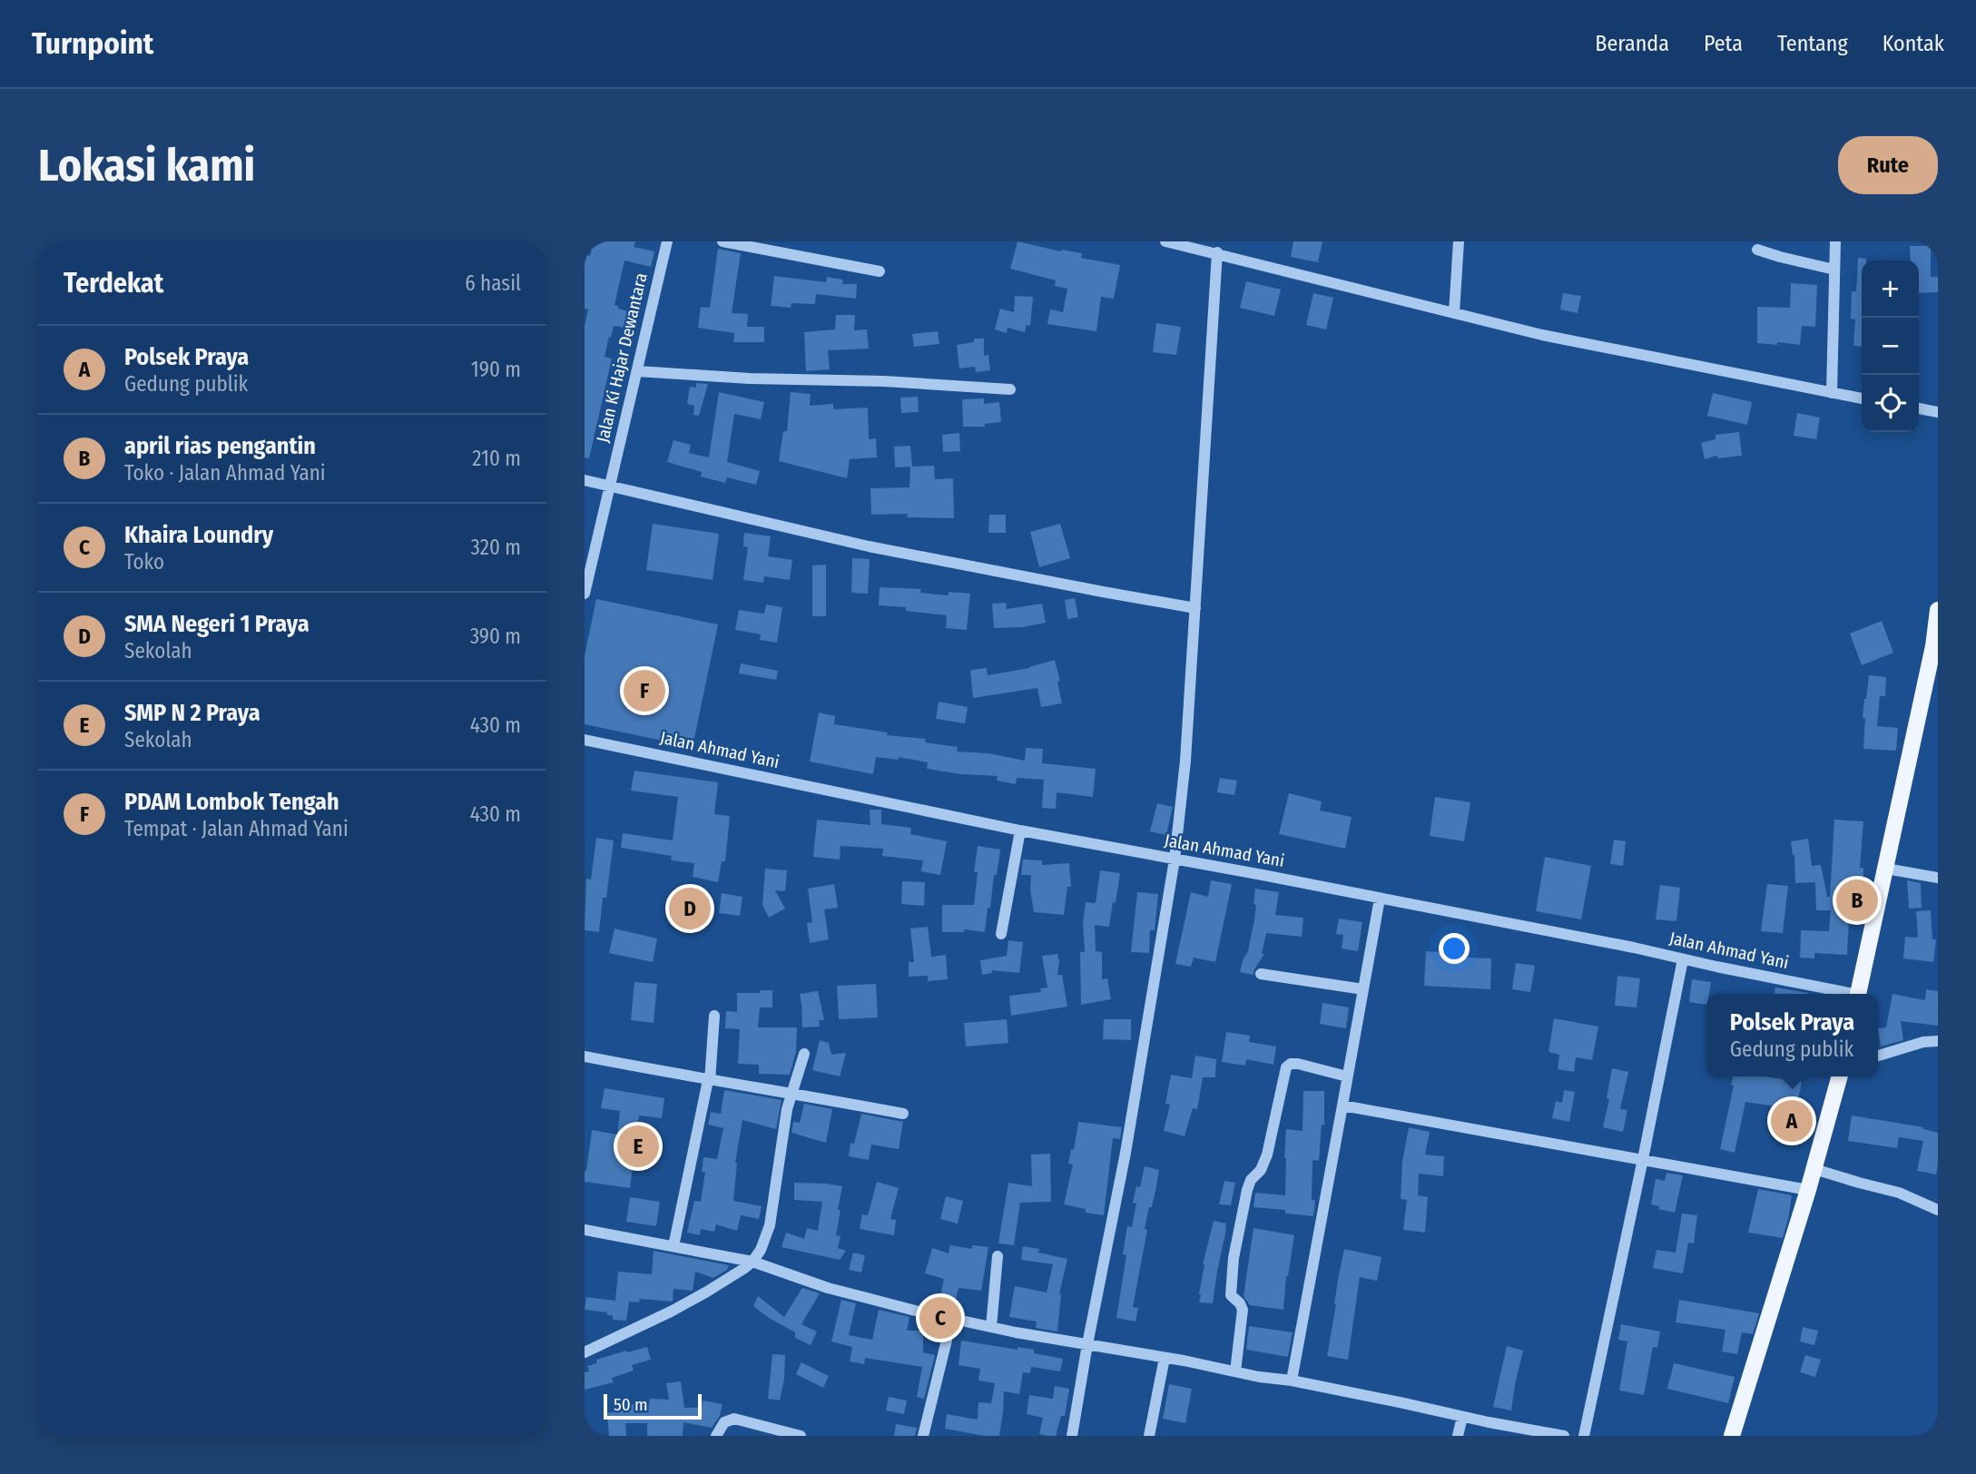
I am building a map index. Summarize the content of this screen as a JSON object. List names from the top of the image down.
{
  "streets": {
    "street": ["Jalan Ki Hajar Dewantara", "Jalan Ahmad Yani"]
  },
  "scale_bar": "50 m",
  "page": {
    "header": "Turnpoint",
    "nav": [
      "Beranda",
      "Peta",
      "Tentang",
      "Kontak"
    ],
    "buttons": "Rute",
    "title": "Lokasi kami",
    "heading": ["Terdekat", "6 hasil"],
    "map_buttons": ["+", "−"],
    "list": [
      {
        "mark": "A",
        "name": "Polsek Praya",
        "note": "Gedung publik",
        "value": "190 m"
      },
      {
        "mark": "B",
        "name": "april rias pengantin",
        "note": "Toko · Jalan Ahmad Yani",
        "value": "210 m"
      },
      {
        "mark": "C",
        "name": "Khaira Loundry",
        "note": "Toko",
        "value": "320 m"
      },
      {
        "mark": "D",
        "name": "SMA Negeri 1 Praya",
        "note": "Sekolah",
        "value": "390 m"
      },
      {
        "mark": "E",
        "name": "SMP N 2 Praya",
        "note": "Sekolah",
        "value": "430 m"
      },
      {
        "mark": "F",
        "name": "PDAM Lombok Tengah",
        "note": "Tempat · Jalan Ahmad Yani",
        "value": "430 m"
      }
    ],
    "pins": [
      "F",
      "B",
      "D",
      "A",
      "E",
      "C"
    ],
    "popup": ["Polsek Praya", "Gedung publik"],
    "scale": "50 m"
  }
}
